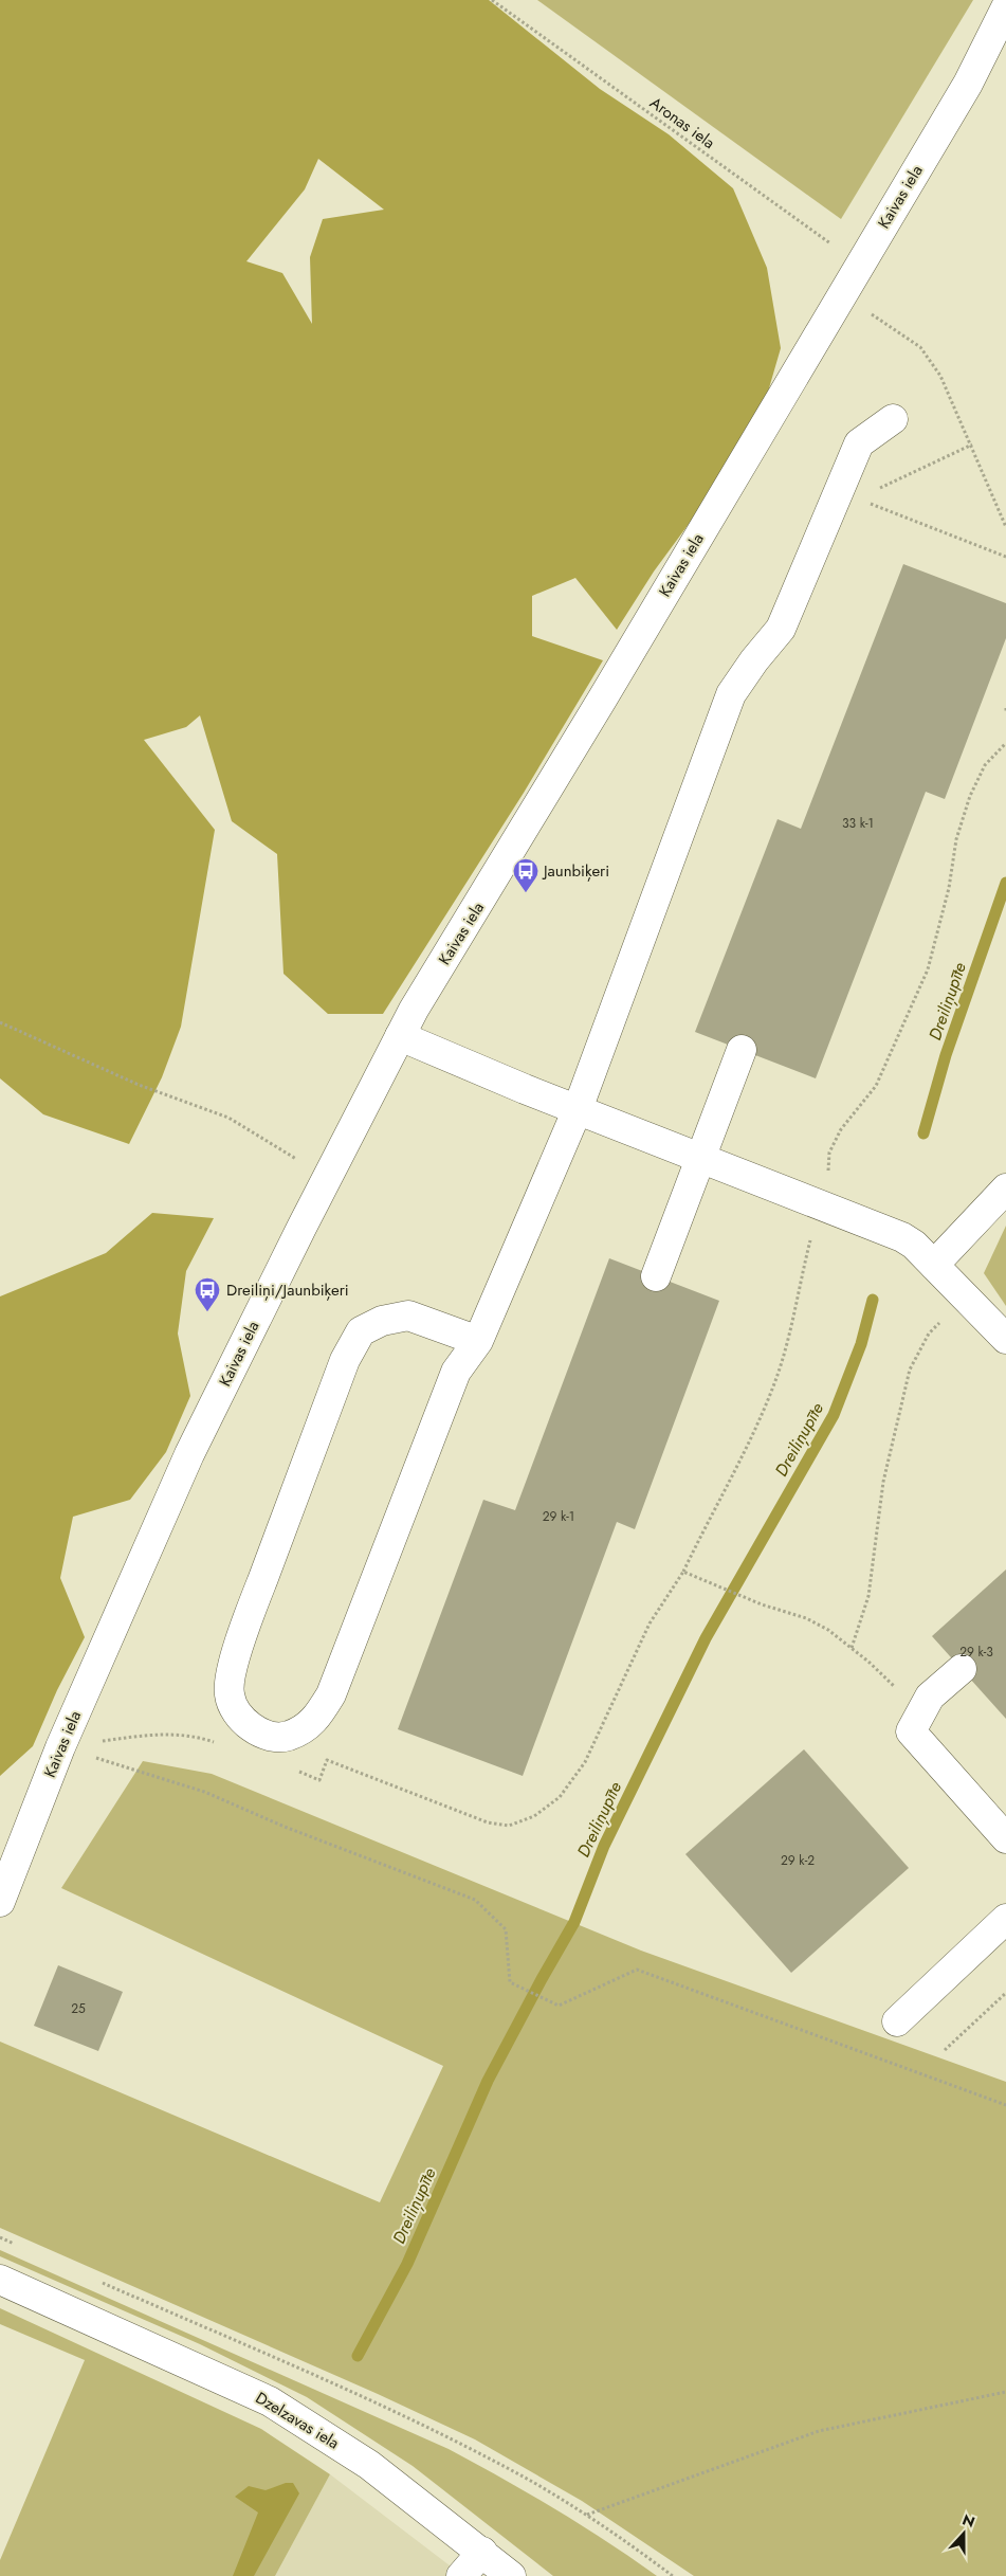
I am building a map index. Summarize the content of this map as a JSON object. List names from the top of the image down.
{
  "streets": {
    "street": ["Kaivas iela", "Dzelzavas iela"],
    "path": ["Aronas iela"]
  },
  "crossings": [
    ["Aronas iela", "Kaivas iela"]
  ],
  "water": ["Dreiliņupīte"],
  "places": {
    "bus stop": ["Jaunbiķeri", "Dreiliņi/Jaunbiķeri"]
  },
  "house_numbers": [
    "33 k-1",
    "29 k-1",
    "29 k-3",
    "29 k-2",
    "25"
  ],
  "north": "top"
}
